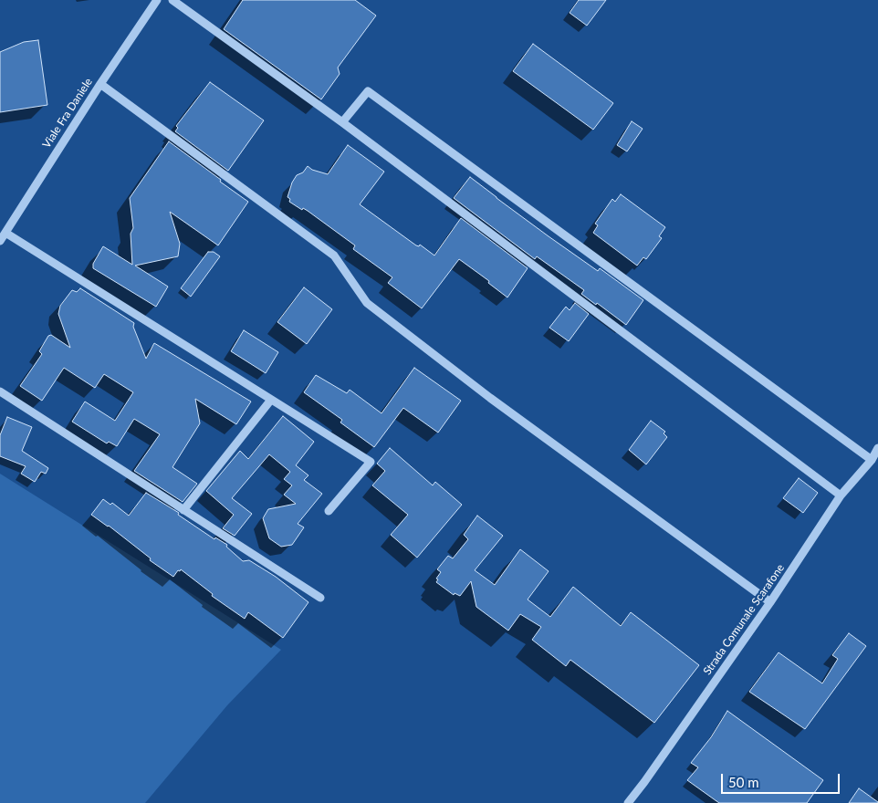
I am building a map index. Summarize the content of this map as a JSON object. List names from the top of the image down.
{
  "streets": {
    "street": ["Viale Fra Daniele", "Strada Comunale Scarafone"]
  },
  "scale_bar": "50 m"
}
